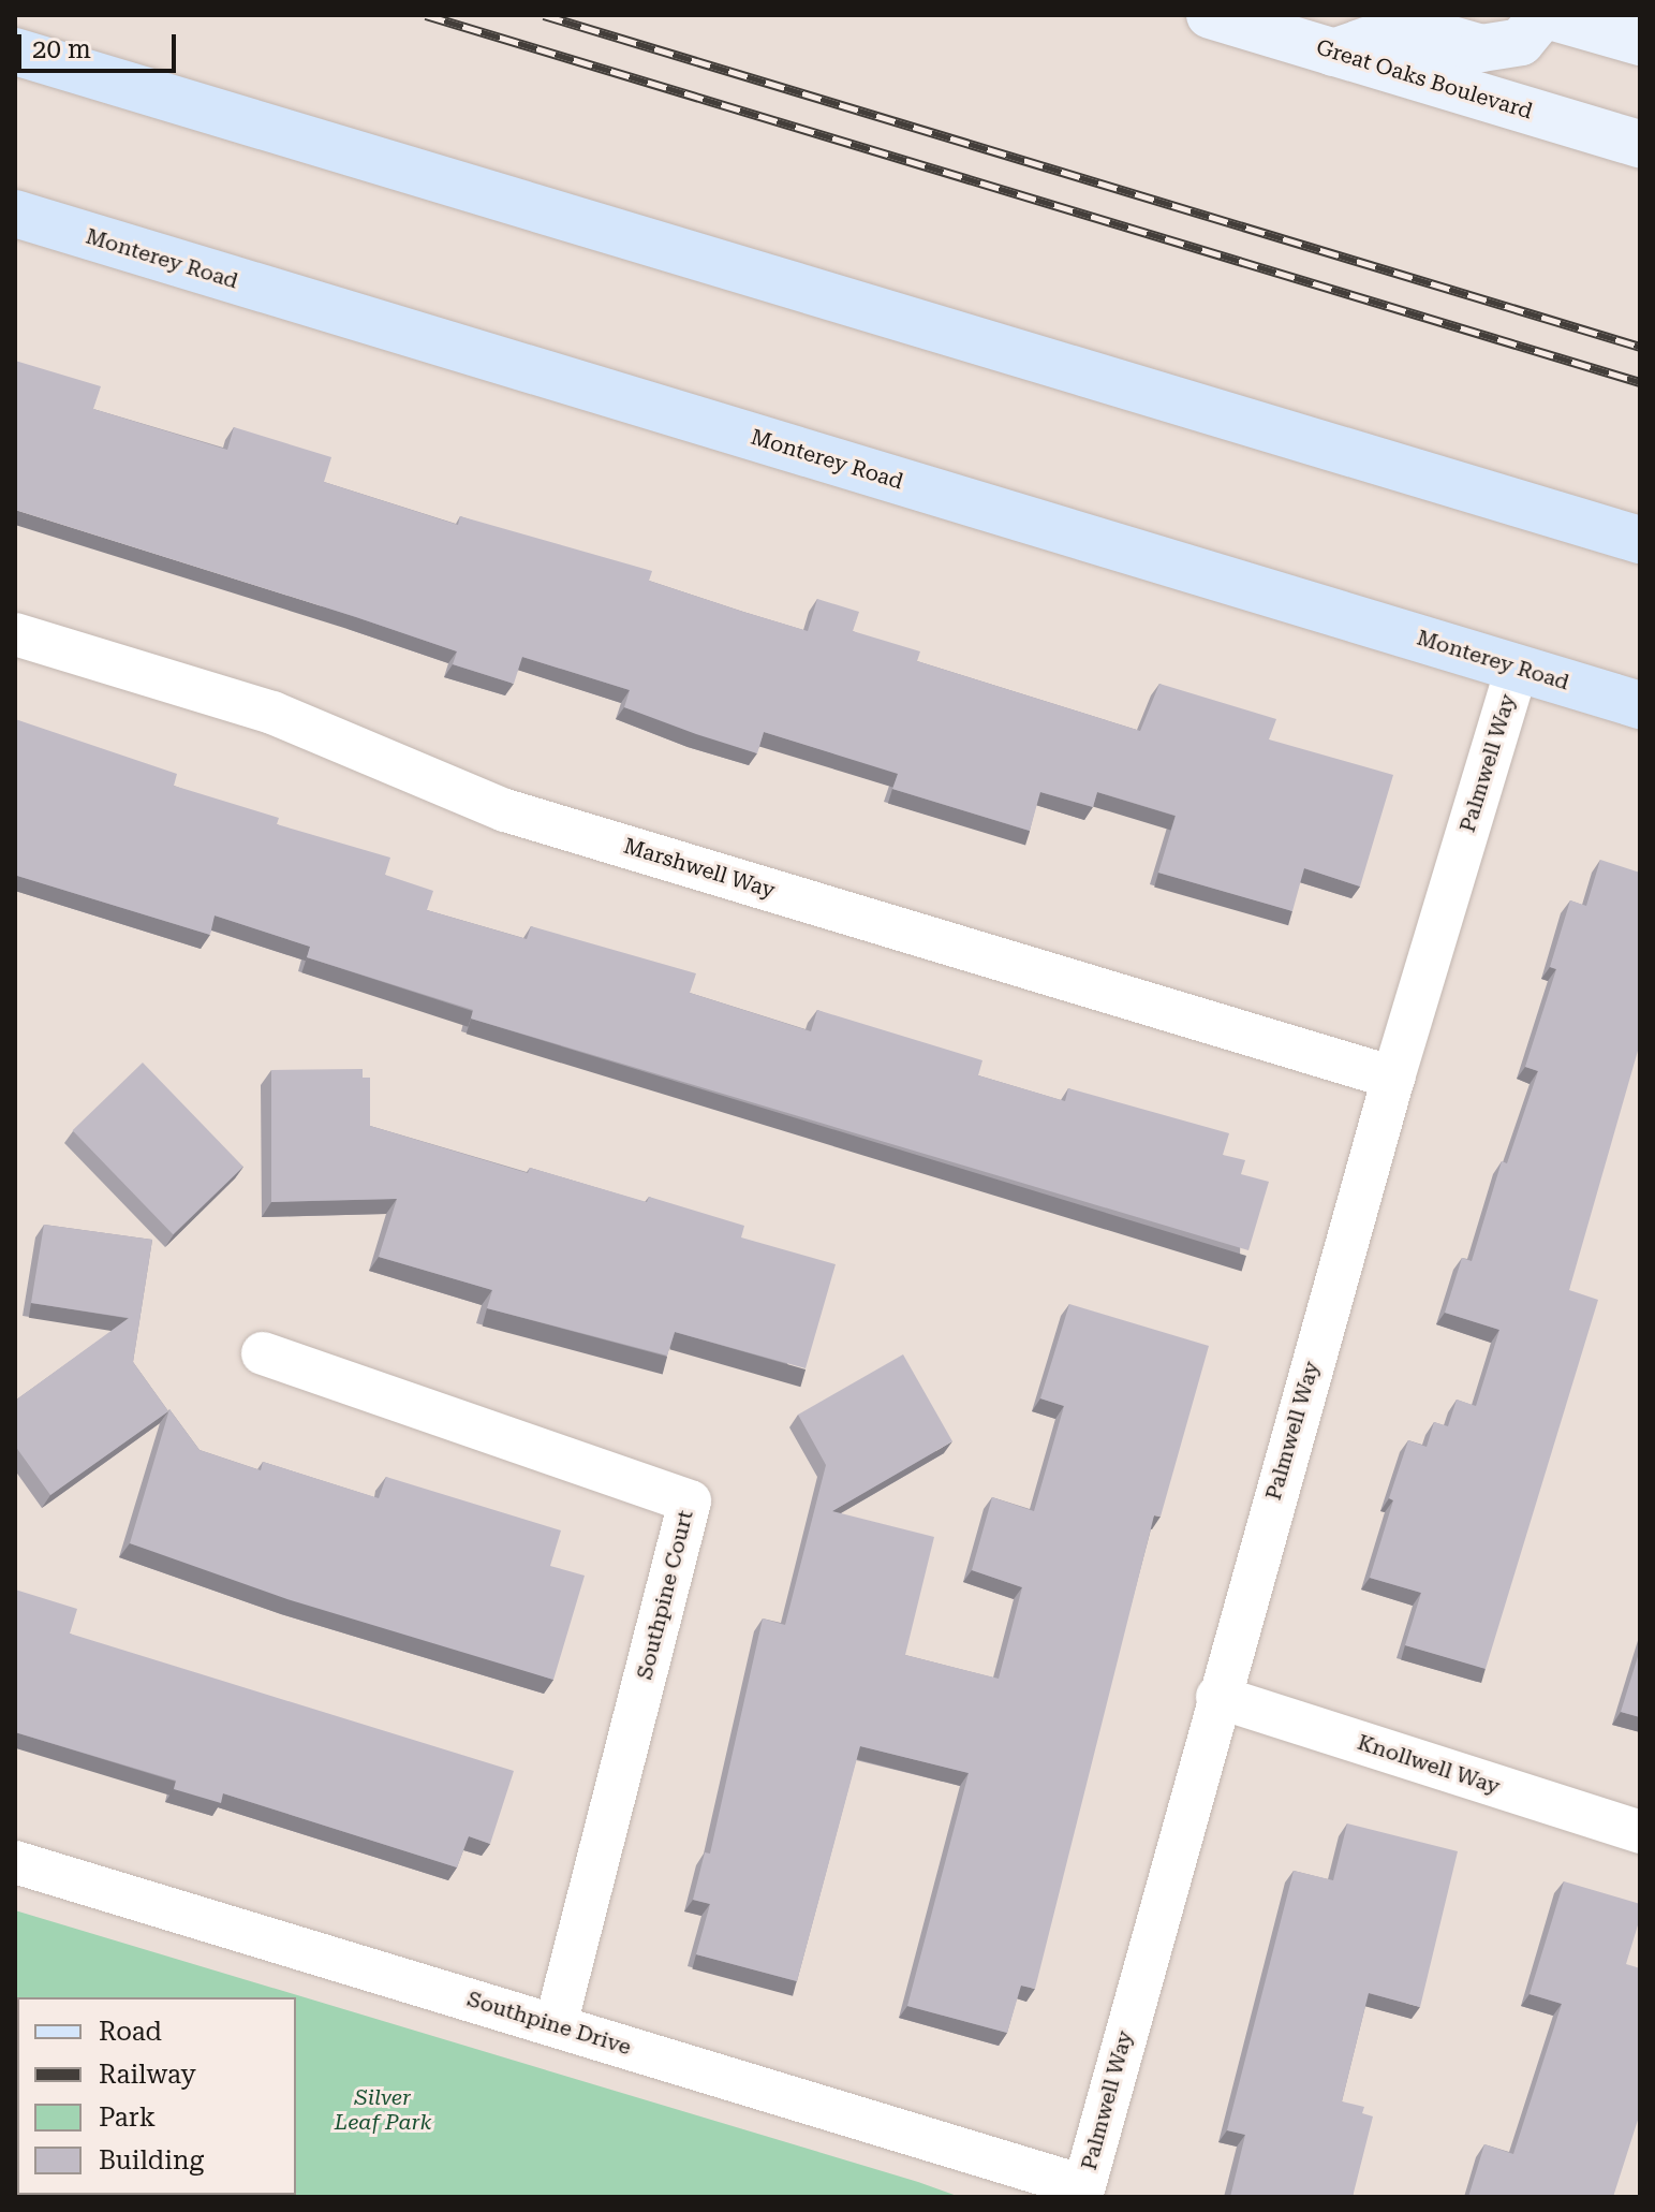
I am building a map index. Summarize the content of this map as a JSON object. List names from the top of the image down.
{
  "streets": {
    "main road": ["Great Oaks Boulevard", "Monterey Road"],
    "street": [
      "Palmwell Way",
      "Marshwell Way",
      "Southpine Court",
      "Knollwell Way",
      "Southpine Drive"
    ]
  },
  "crossings": [
    ["Monterey Road", "Palmwell Way"],
    ["Palmwell Way", "Marshwell Way"],
    ["Palmwell Way", "Knollwell Way"],
    ["Palmwell Way", "Southpine Drive"],
    ["Southpine Court", "Southpine Drive"]
  ],
  "parks": ["Silver Leaf Park"],
  "legend": [
    "Road",
    "Railway",
    "Park",
    "Building"
  ],
  "scale_bar": "20 m"
}
